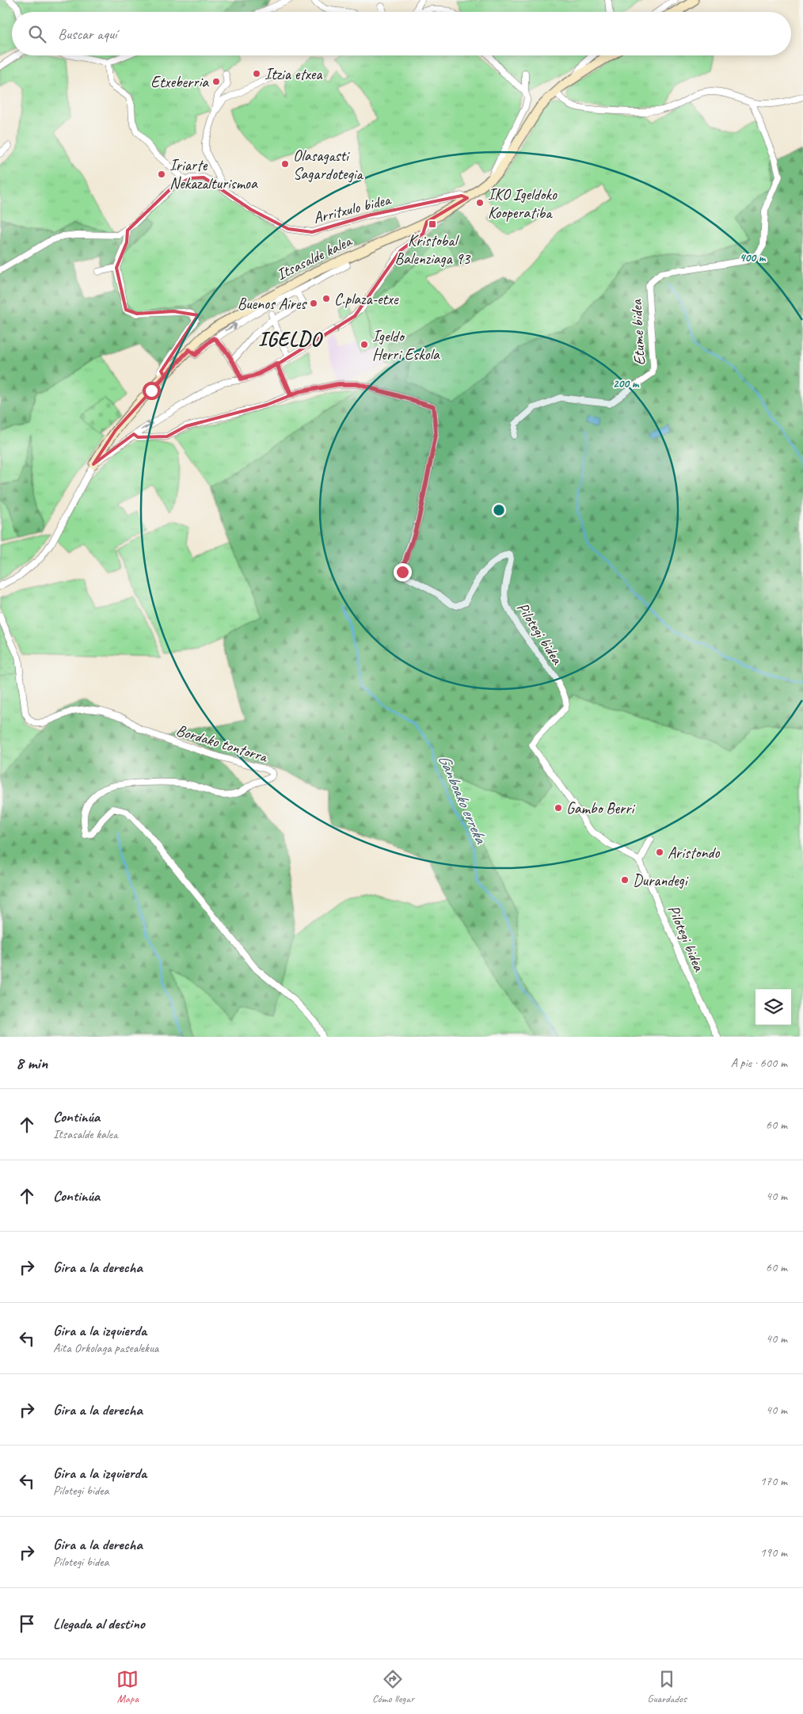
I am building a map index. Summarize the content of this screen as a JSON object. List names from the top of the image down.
{
  "streets": {
    "street": [
      "Arritxulo bidea",
      "Itsasalde kalea",
      "Etume bidea",
      "Pilotegi bidea",
      "Bordako tontorra"
    ]
  },
  "crossings": [
    ["Arritxulo bidea", "Itsasalde kalea"]
  ],
  "districts": ["IGELDO"],
  "water": ["Ganboako erreka"],
  "places": {
    "other": [
      "Itzia etxea",
      "Etxeberria",
      "Olasagasti Sagardotegia",
      "Iriarte Nekazalturismoa",
      "IKO Igeldoko Kooperatiba",
      "C.plaza-etxe",
      "Buenos Aires",
      "Igeldo Herri Eskola",
      "Gambo Berri",
      "Aristondo",
      "Durandegi"
    ],
    "transit": ["Kristobal Balenziaga 93"]
  },
  "page": {
    "search": "Buscar aquí",
    "heading": ["8 min", "A pie · 600 m"],
    "list": [
      ["Continúa", "Itsasalde kalea", "60 m"],
      ["Continúa", "40 m"],
      ["Gira a la derecha", "60 m"],
      ["Gira a la izquierda", "Aita Orkolaga pasealekua", "40 m"],
      ["Gira a la derecha", "40 m"],
      ["Gira a la izquierda", "Pilotegi bidea", "170 m"],
      ["Gira a la derecha", "Pilotegi bidea", "190 m"],
      "Llegada al destino"
    ],
    "nav": ["Mapa", "Cómo llegar", "Guardados"]
  },
  "rings": ["400 m", "200 m"]
}
